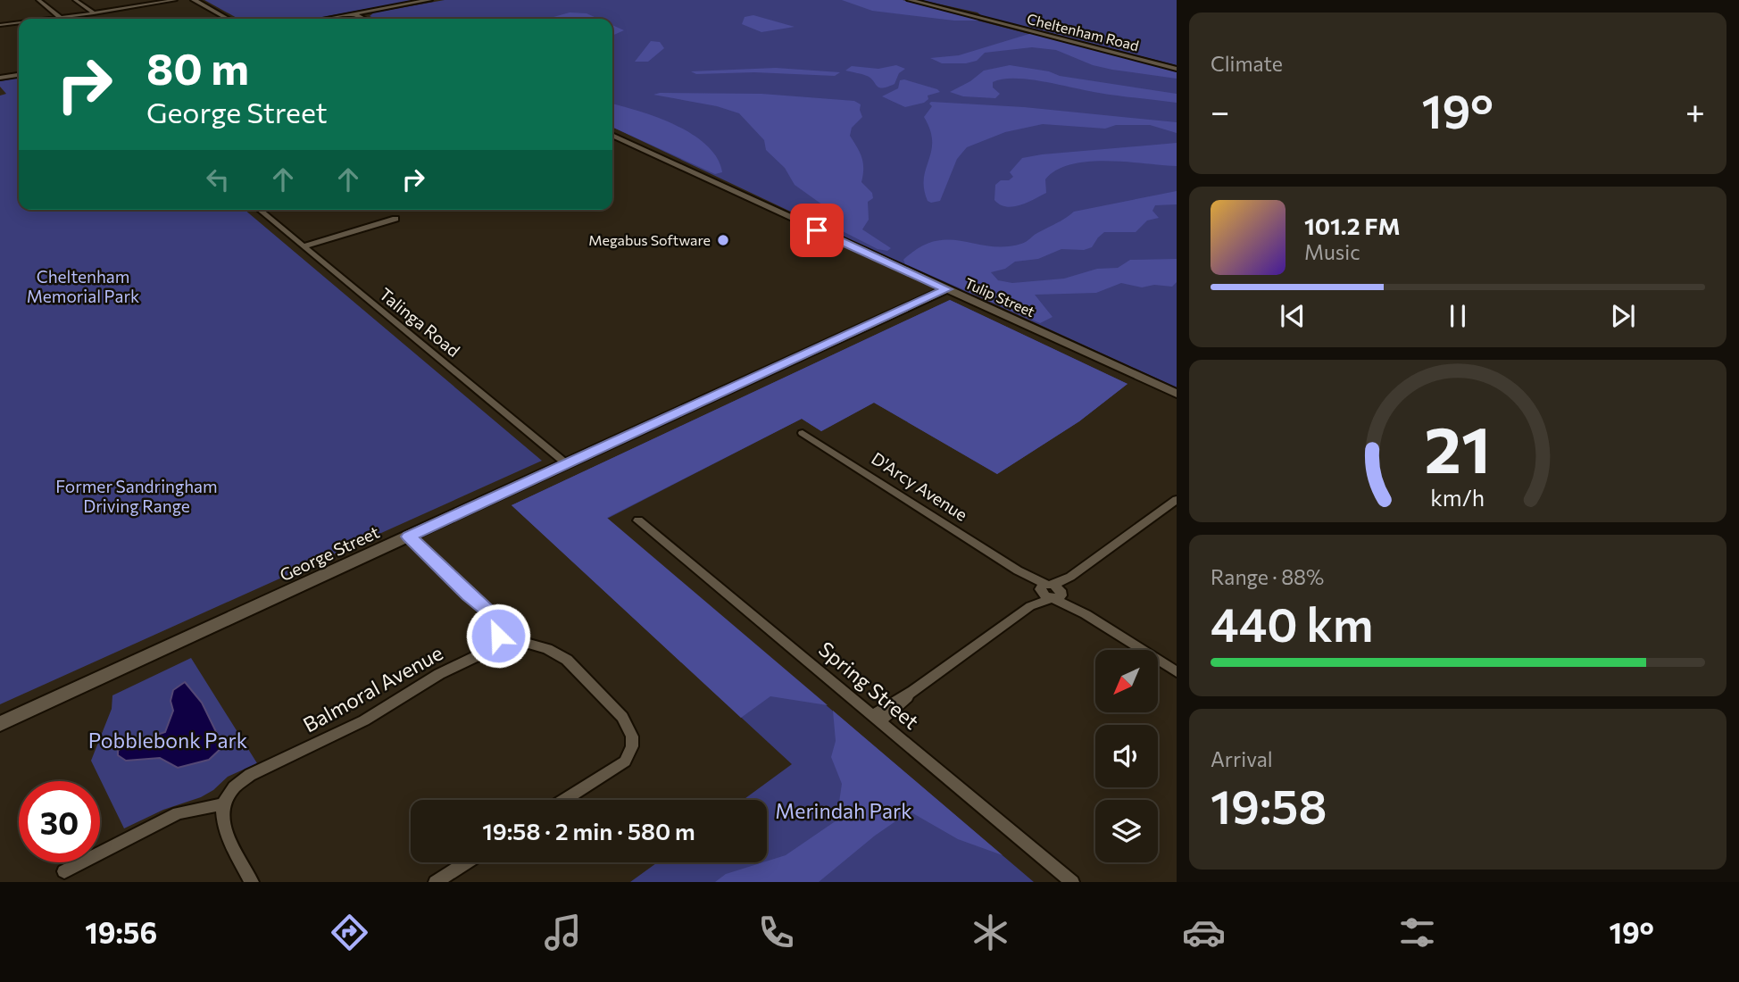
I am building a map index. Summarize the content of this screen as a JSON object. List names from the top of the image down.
{
  "streets": {
    "street": [
      "Cheltenham Road",
      "Tulip Street",
      "Talinga Road",
      "D'Arcy Avenue",
      "George Street",
      "Spring Street",
      "Balmoral Avenue"
    ]
  },
  "crossings": [
    ["Tulip Street", "George Street"],
    ["Talinga Road", "George Street"]
  ],
  "parks": [
    "Cheltenham Memorial Park",
    "Former Sandringham Driving Range",
    "Pobblebonk Park",
    "Merindah Park"
  ],
  "places": ["Megabus Software"],
  "north": "bottom left",
  "page": {
    "tile": [
      "Climate",
      ["Range · 88%", "440 km"],
      ["Arrival", "19:58"]
    ],
    "turn": ["80 m", "George Street"],
    "heat": ["−", "19°", "+"],
    "song": ["101.2 FM", "Music"],
    "limit": "30",
    "trip": "19:58 · 2 min · 580 m",
    "tabs": ["19:56", "19°"],
    "gauge": ["21", "km/h"]
  }
}
